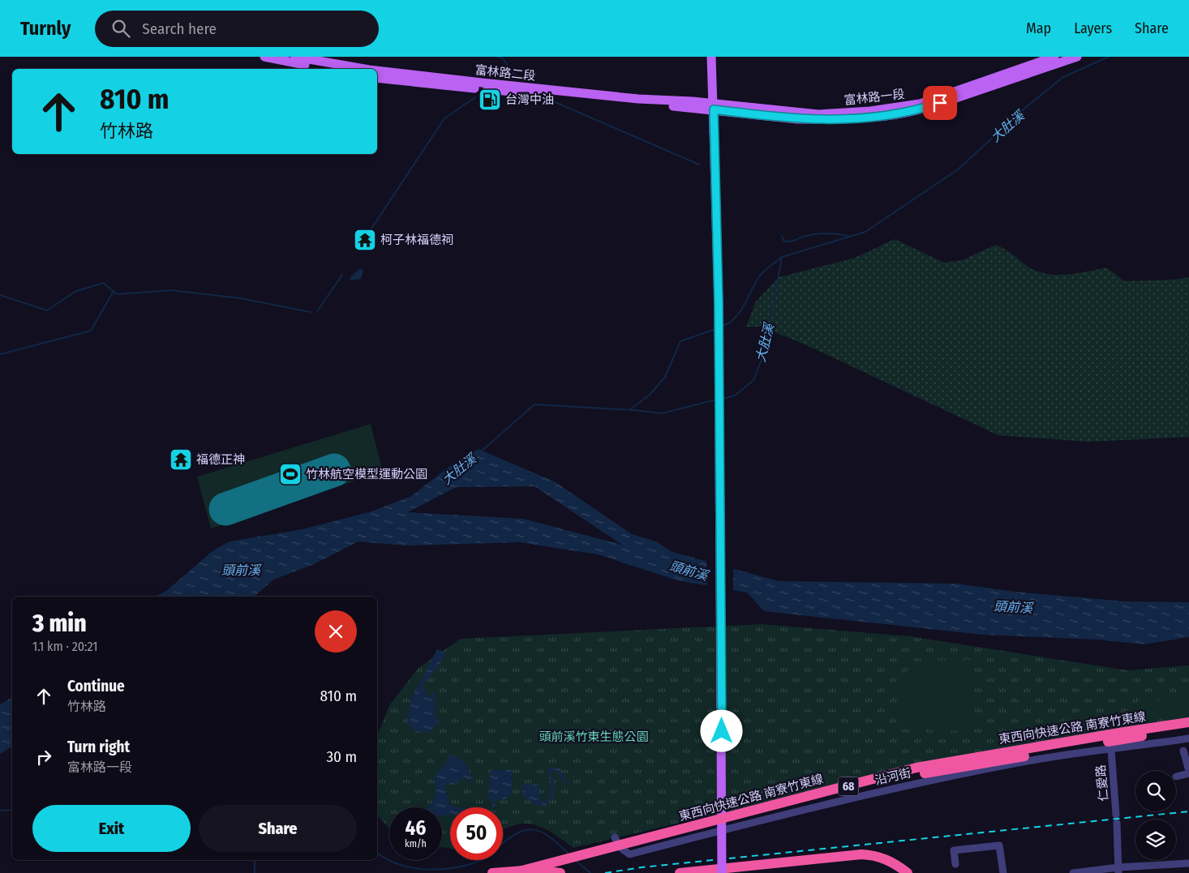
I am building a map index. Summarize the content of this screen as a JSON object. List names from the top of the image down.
{
  "streets": {
    "highway": ["東西向快速公路 南寮竹東線", "68"],
    "main road": ["富林路二段", "富林路一段"],
    "street": ["沿河街", "仁愛路"]
  },
  "crossings": [
    ["富林路二段", "富林路一段"],
    ["沿河街", "仁愛路"]
  ],
  "water": ["大肚溪", "頭前溪"],
  "parks": ["頭前溪竹東生態公園"],
  "places": {
    "fuel station": ["台灣中油"],
    "temple": ["柯子林福德祠", "福德正神"],
    "sports": ["竹林航空模型運動公園"]
  },
  "page": {
    "header": "Turnly",
    "search": "Search here",
    "nav": ["Map", "Layers", "Share"],
    "turn": ["810 m", "竹林路"],
    "heading": ["3 min", "1.1 km · 20:21"],
    "list": [
      {
        "name": "Continue",
        "note": "竹林路",
        "value": "810 m"
      },
      {
        "name": "Turn right",
        "note": "富林路一段",
        "value": "30 m"
      }
    ],
    "buttons": ["Exit", "Share"],
    "speed": "46 km/h",
    "limit": "50"
  }
}
